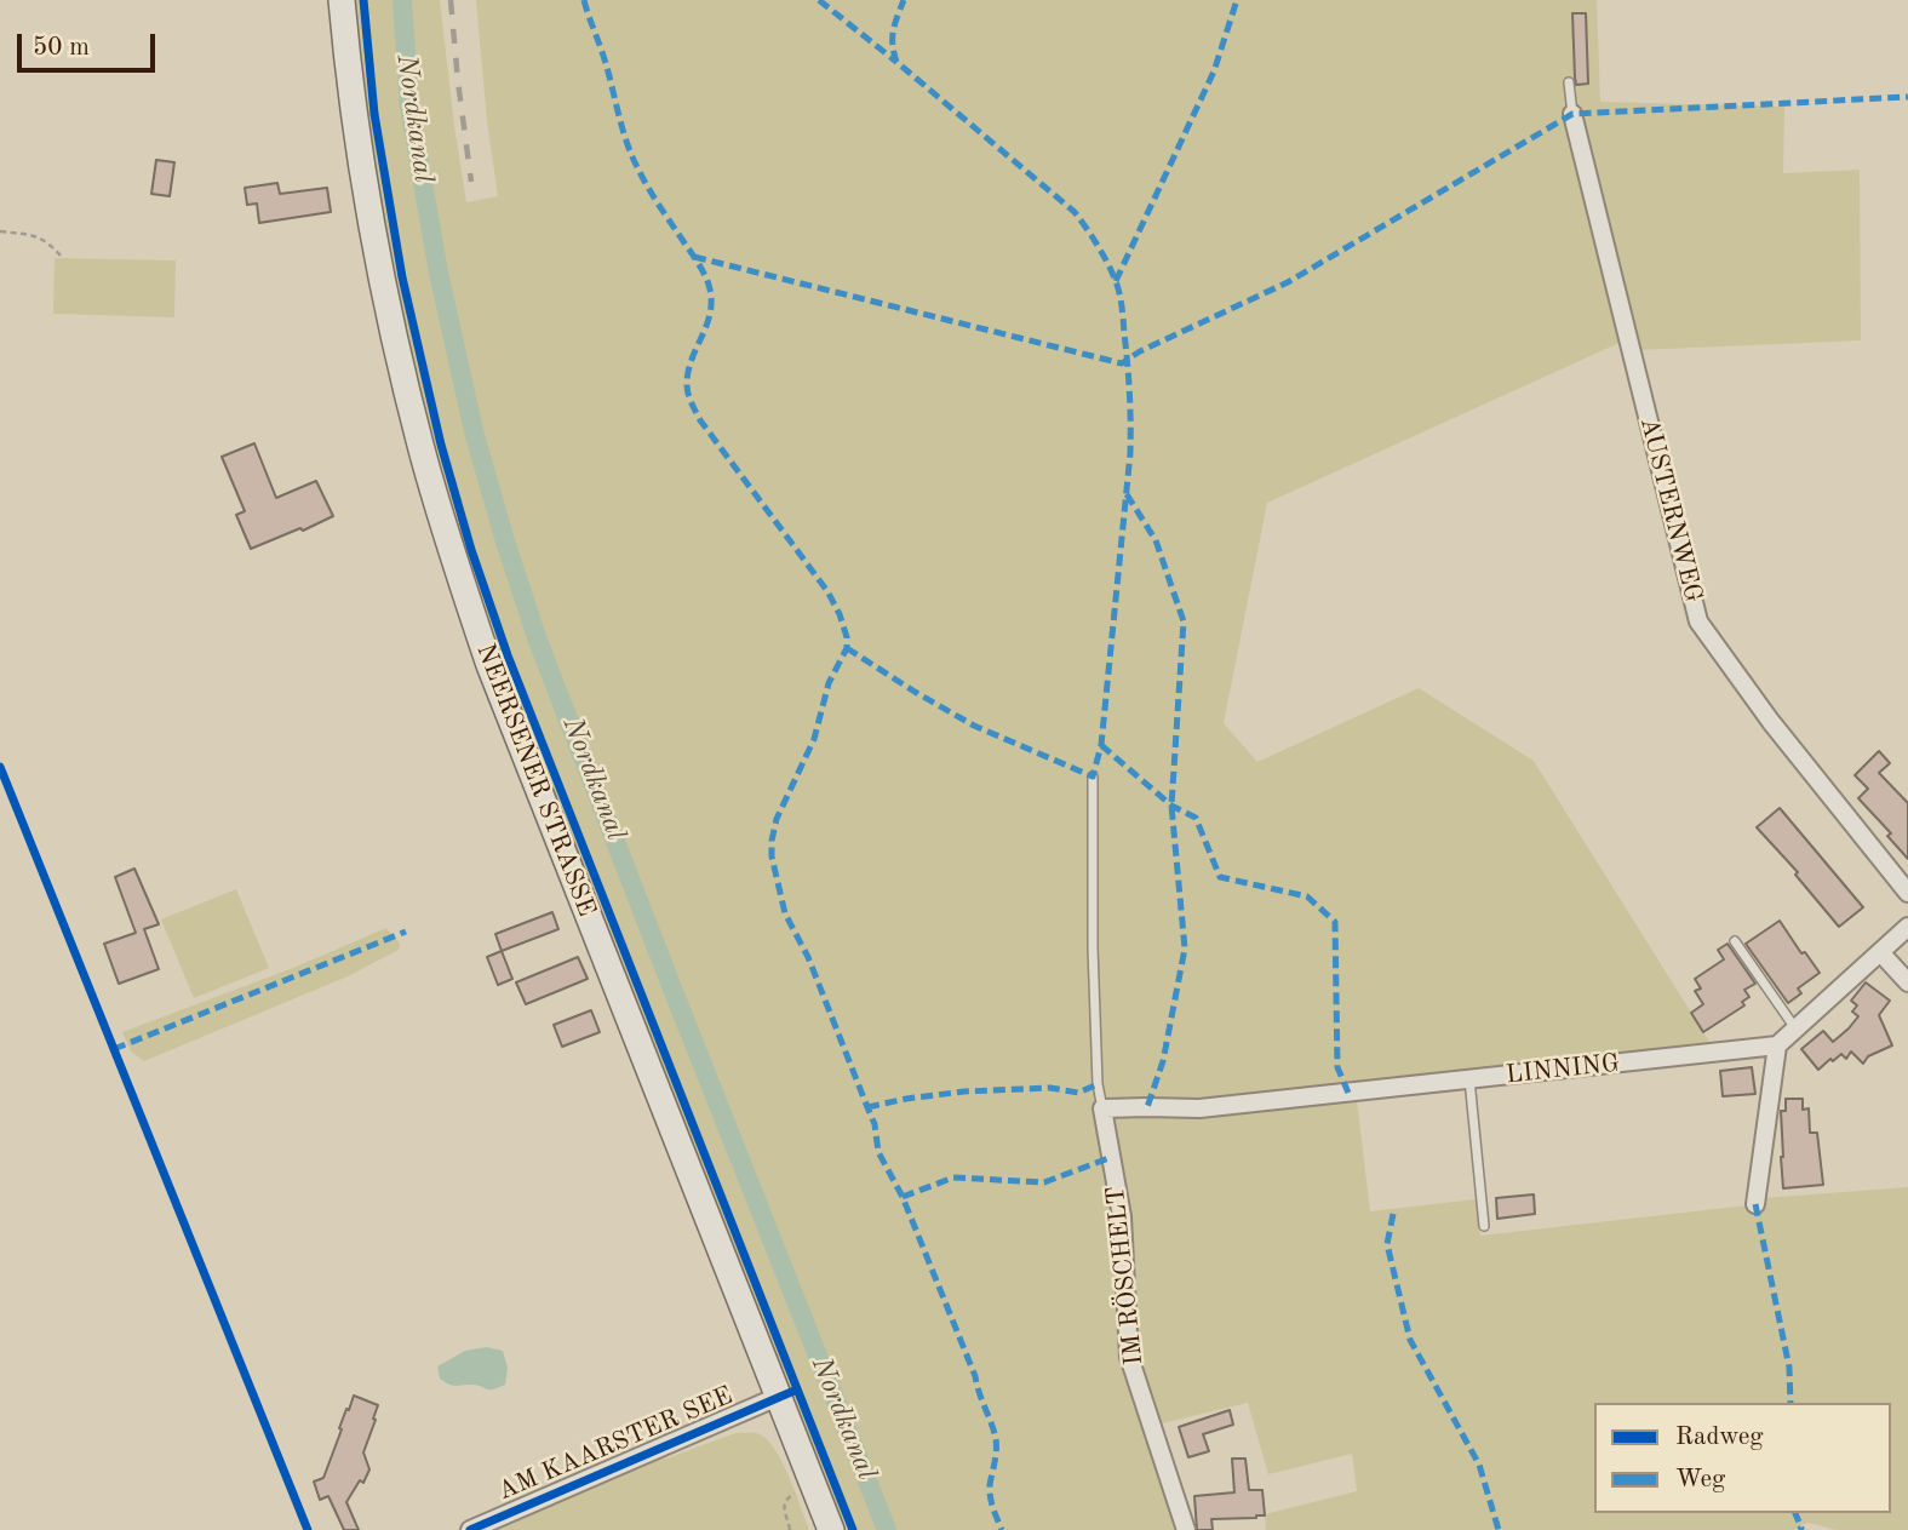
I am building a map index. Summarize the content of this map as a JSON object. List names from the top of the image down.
{
  "streets": {
    "main road": ["NEERSENER STRASSE"],
    "street": [
      "AUSTERNWEG",
      "LINNING",
      "IM RÖSCHELT",
      "AM KAARSTER SEE"
    ]
  },
  "crossings": [
    ["NEERSENER STRASSE", "AM KAARSTER SEE"],
    ["LINNING", "IM RÖSCHELT"]
  ],
  "water": ["Nordkanal"],
  "legend": ["Radweg", "Weg"],
  "scale_bar": "50 m"
}
